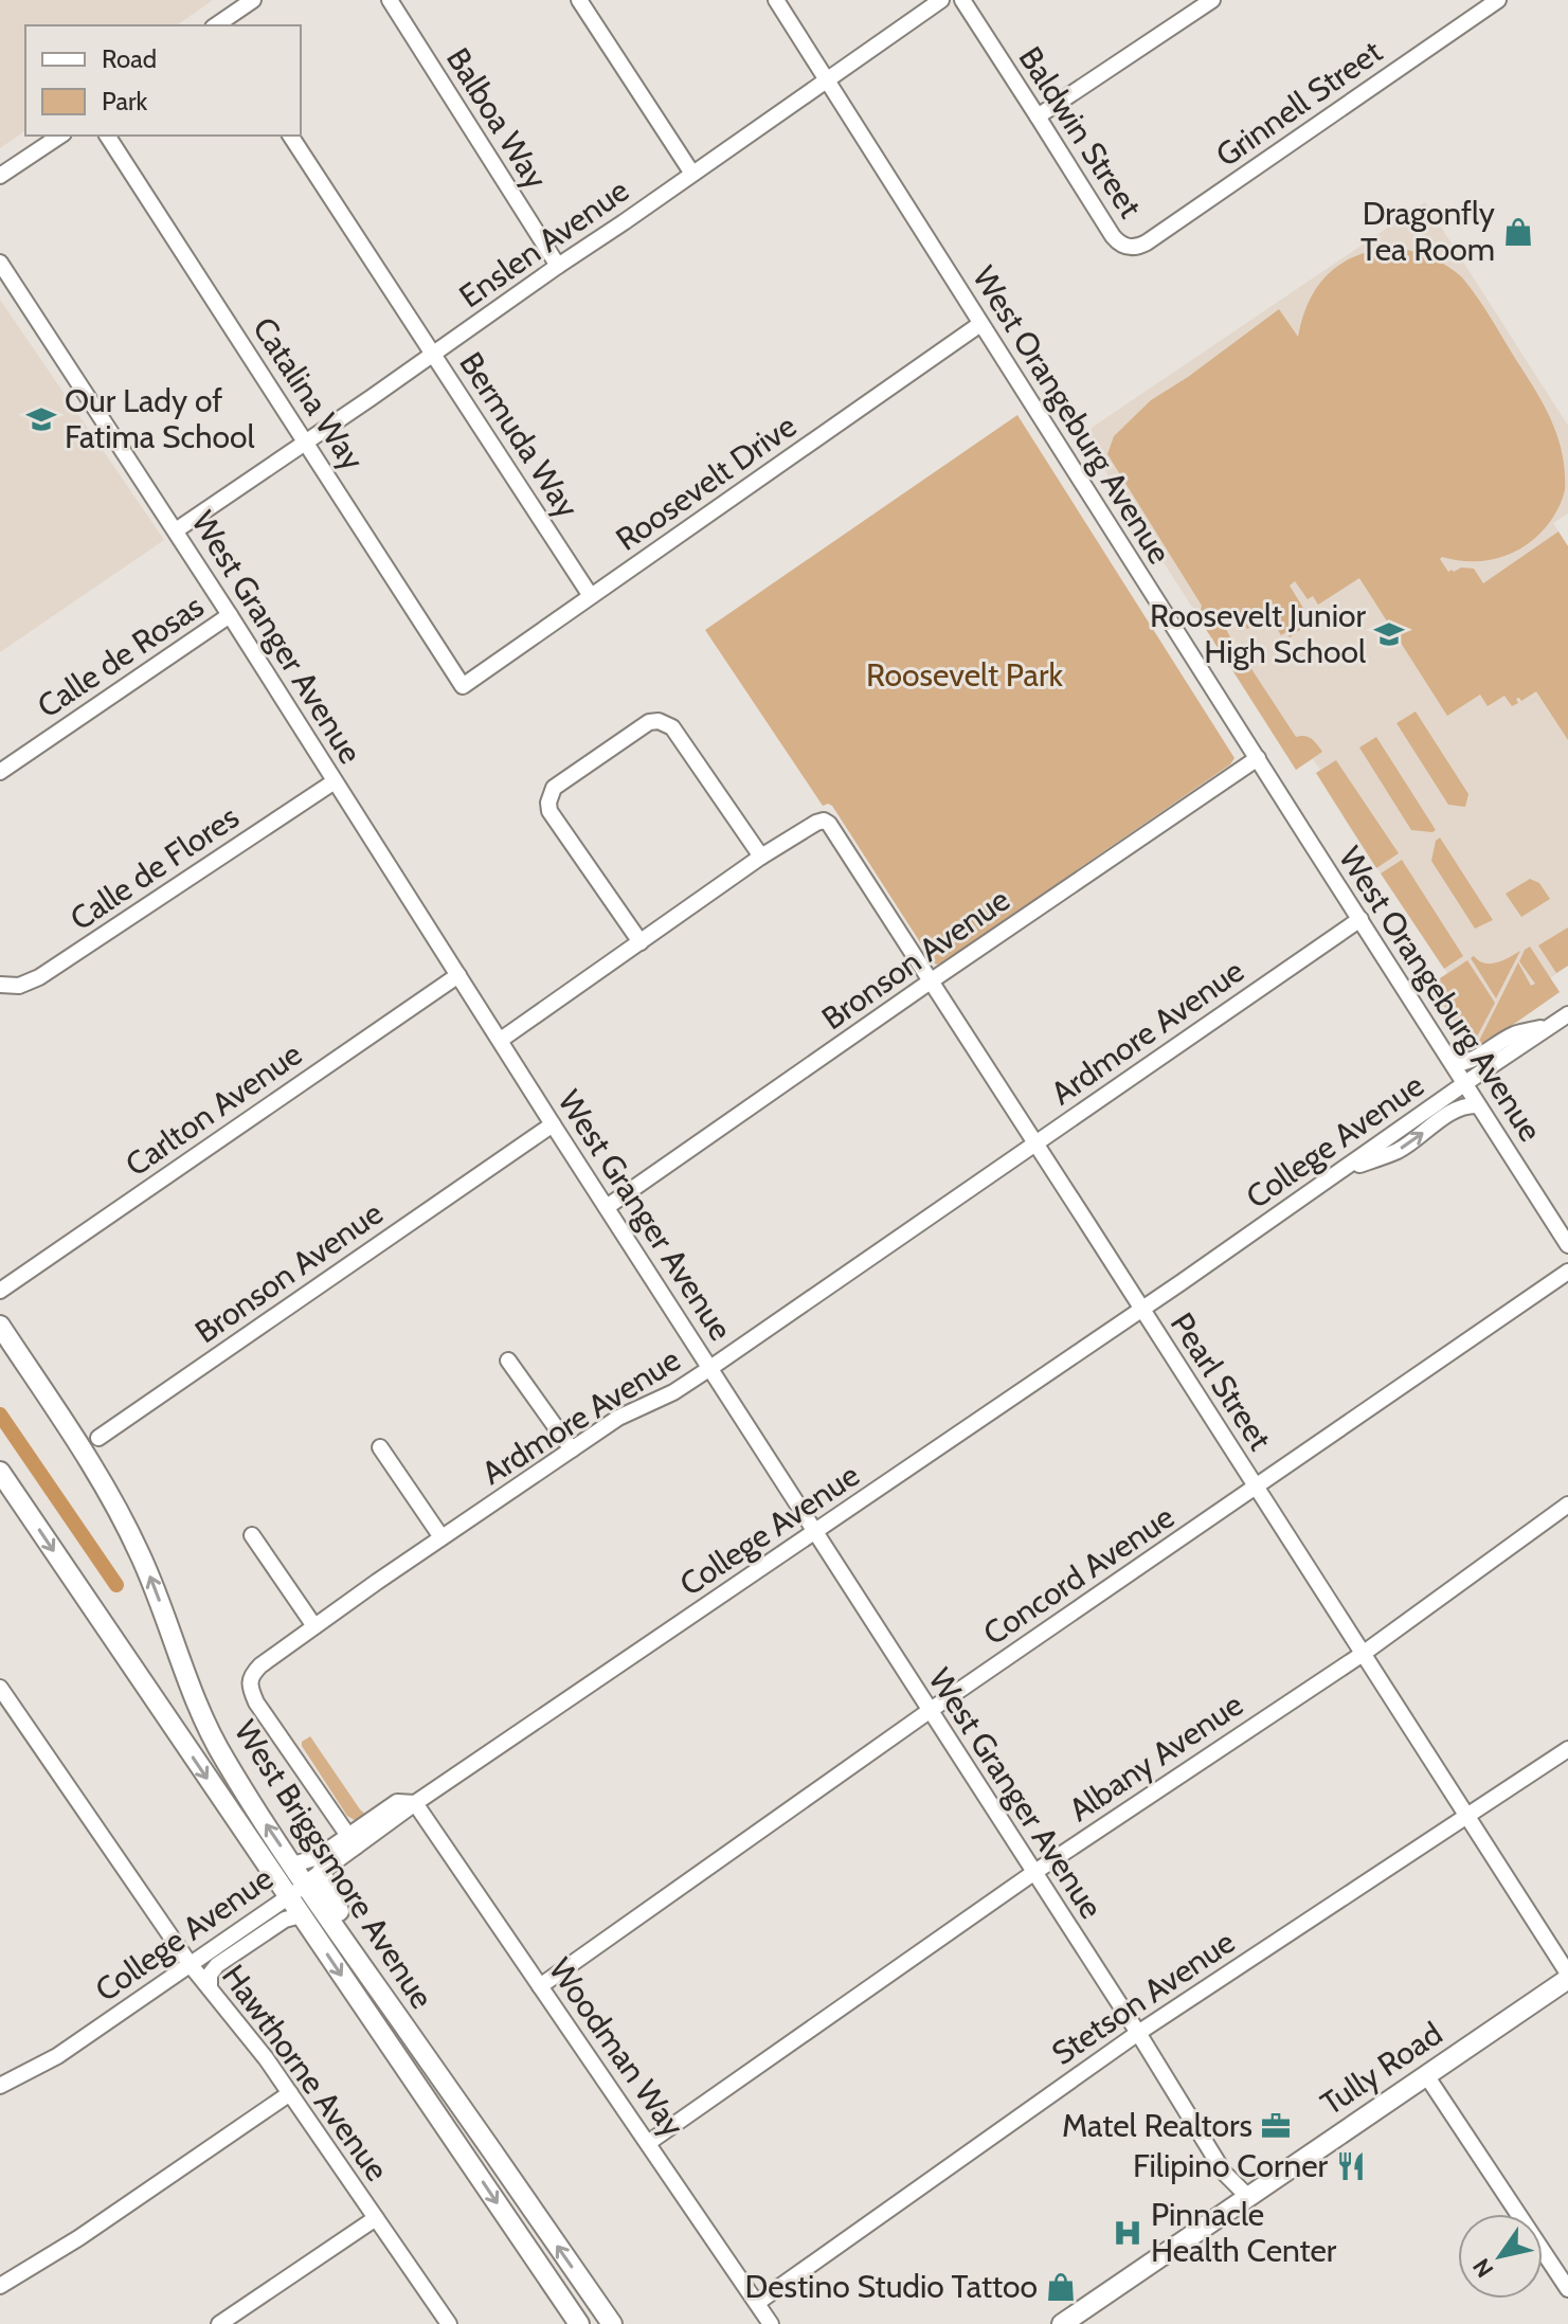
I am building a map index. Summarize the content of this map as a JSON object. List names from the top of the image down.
{
  "streets": {
    "main road": ["West Briggsmore Avenue", "Tully Road"],
    "street": [
      "Grinnell Street",
      "Balboa Way",
      "Baldwin Street",
      "Enslen Avenue",
      "Catalina Way",
      "West Orangeburg Avenue",
      "Bermuda Way",
      "Roosevelt Drive",
      "West Granger Avenue",
      "Calle de Rosas",
      "Calle de Flores",
      "Bronson Avenue",
      "Ardmore Avenue",
      "Carlton Avenue",
      "College Avenue",
      "Pearl Street",
      "Concord Avenue",
      "Albany Avenue",
      "Stetson Avenue",
      "Woodman Way",
      "Hawthorne Avenue"
    ]
  },
  "crossings": [
    ["Grinnell Street", "Baldwin Street"],
    ["Balboa Way", "Enslen Avenue"],
    ["Enslen Avenue", "Catalina Way"],
    ["Enslen Avenue", "West Orangeburg Avenue"],
    ["Enslen Avenue", "Bermuda Way"],
    ["Enslen Avenue", "West Granger Avenue"],
    ["Catalina Way", "Roosevelt Drive"],
    ["West Orangeburg Avenue", "Roosevelt Drive"],
    ["West Orangeburg Avenue", "Bronson Avenue"],
    ["West Orangeburg Avenue", "Ardmore Avenue"],
    ["West Orangeburg Avenue", "College Avenue"],
    ["Bermuda Way", "Roosevelt Drive"],
    ["West Granger Avenue", "Calle de Rosas"],
    ["West Granger Avenue", "Calle de Flores"],
    ["West Granger Avenue", "Bronson Avenue"],
    ["West Granger Avenue", "Ardmore Avenue"],
    ["West Granger Avenue", "Carlton Avenue"],
    ["West Granger Avenue", "College Avenue"],
    ["West Granger Avenue", "Concord Avenue"],
    ["West Granger Avenue", "Albany Avenue"],
    ["West Granger Avenue", "Stetson Avenue"],
    ["West Granger Avenue", "Tully Road"],
    ["Bronson Avenue", "Pearl Street"],
    ["Ardmore Avenue", "College Avenue"],
    ["Ardmore Avenue", "Pearl Street"],
    ["College Avenue", "Pearl Street"],
    ["College Avenue", "West Briggsmore Avenue"],
    ["College Avenue", "Woodman Way"],
    ["College Avenue", "Hawthorne Avenue"],
    ["Pearl Street", "Concord Avenue"],
    ["Pearl Street", "Albany Avenue"],
    ["Pearl Street", "Stetson Avenue"],
    ["Pearl Street", "Tully Road"],
    ["Concord Avenue", "Woodman Way"],
    ["Albany Avenue", "Woodman Way"],
    ["Stetson Avenue", "Woodman Way"]
  ],
  "parks": ["Roosevelt Park"],
  "places": {
    "shop": ["Dragonfly Tea Room", "Destino Studio Tattoo"],
    "school or university": ["Our Lady of Fatima School", "Roosevelt Junior High School"],
    "office": ["Matel Realtors"],
    "restaurant": ["Filipino Corner"],
    "hospital": ["Pinnacle Health Center"]
  },
  "legend": ["Road", "Park"],
  "north": "bottom left"
}
